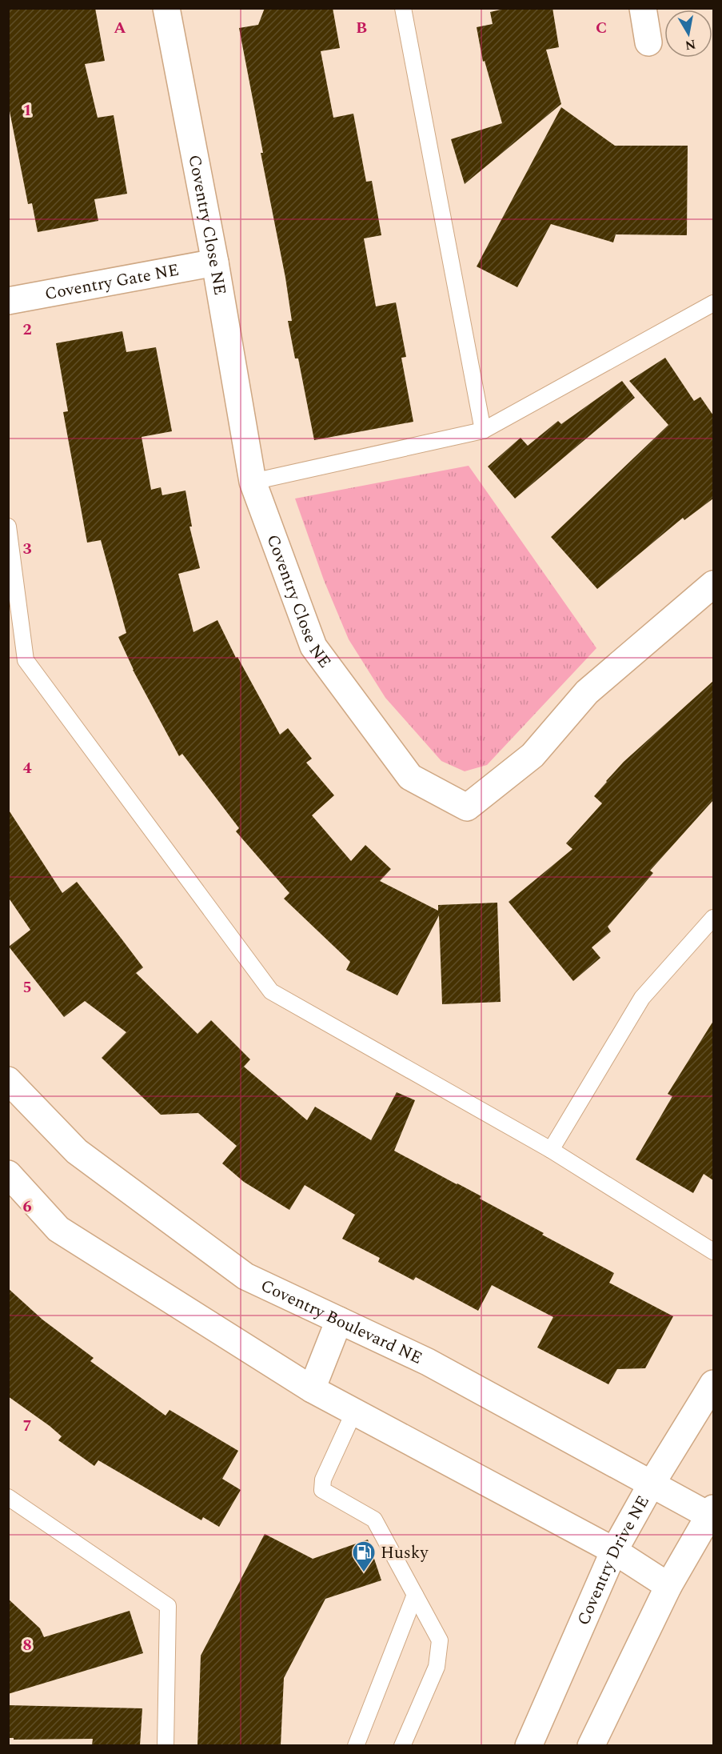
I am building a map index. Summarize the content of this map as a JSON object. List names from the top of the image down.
{
  "streets": {
    "street": [
      "Coventry Close NE",
      "Coventry Gate NE",
      "Coventry Boulevard NE",
      "Coventry Drive NE"
    ]
  },
  "crossings": [
    ["Coventry Close NE", "Coventry Gate NE"],
    ["Coventry Boulevard NE", "Coventry Drive NE"]
  ],
  "places": {
    "fuel station": ["Husky"]
  },
  "north": "bottom",
  "grid": {
    "columns": ["A", "B", "C"],
    "rows": [
      "1",
      "2",
      "3",
      "4",
      "5",
      "6",
      "7",
      "8"
    ]
  }
}
